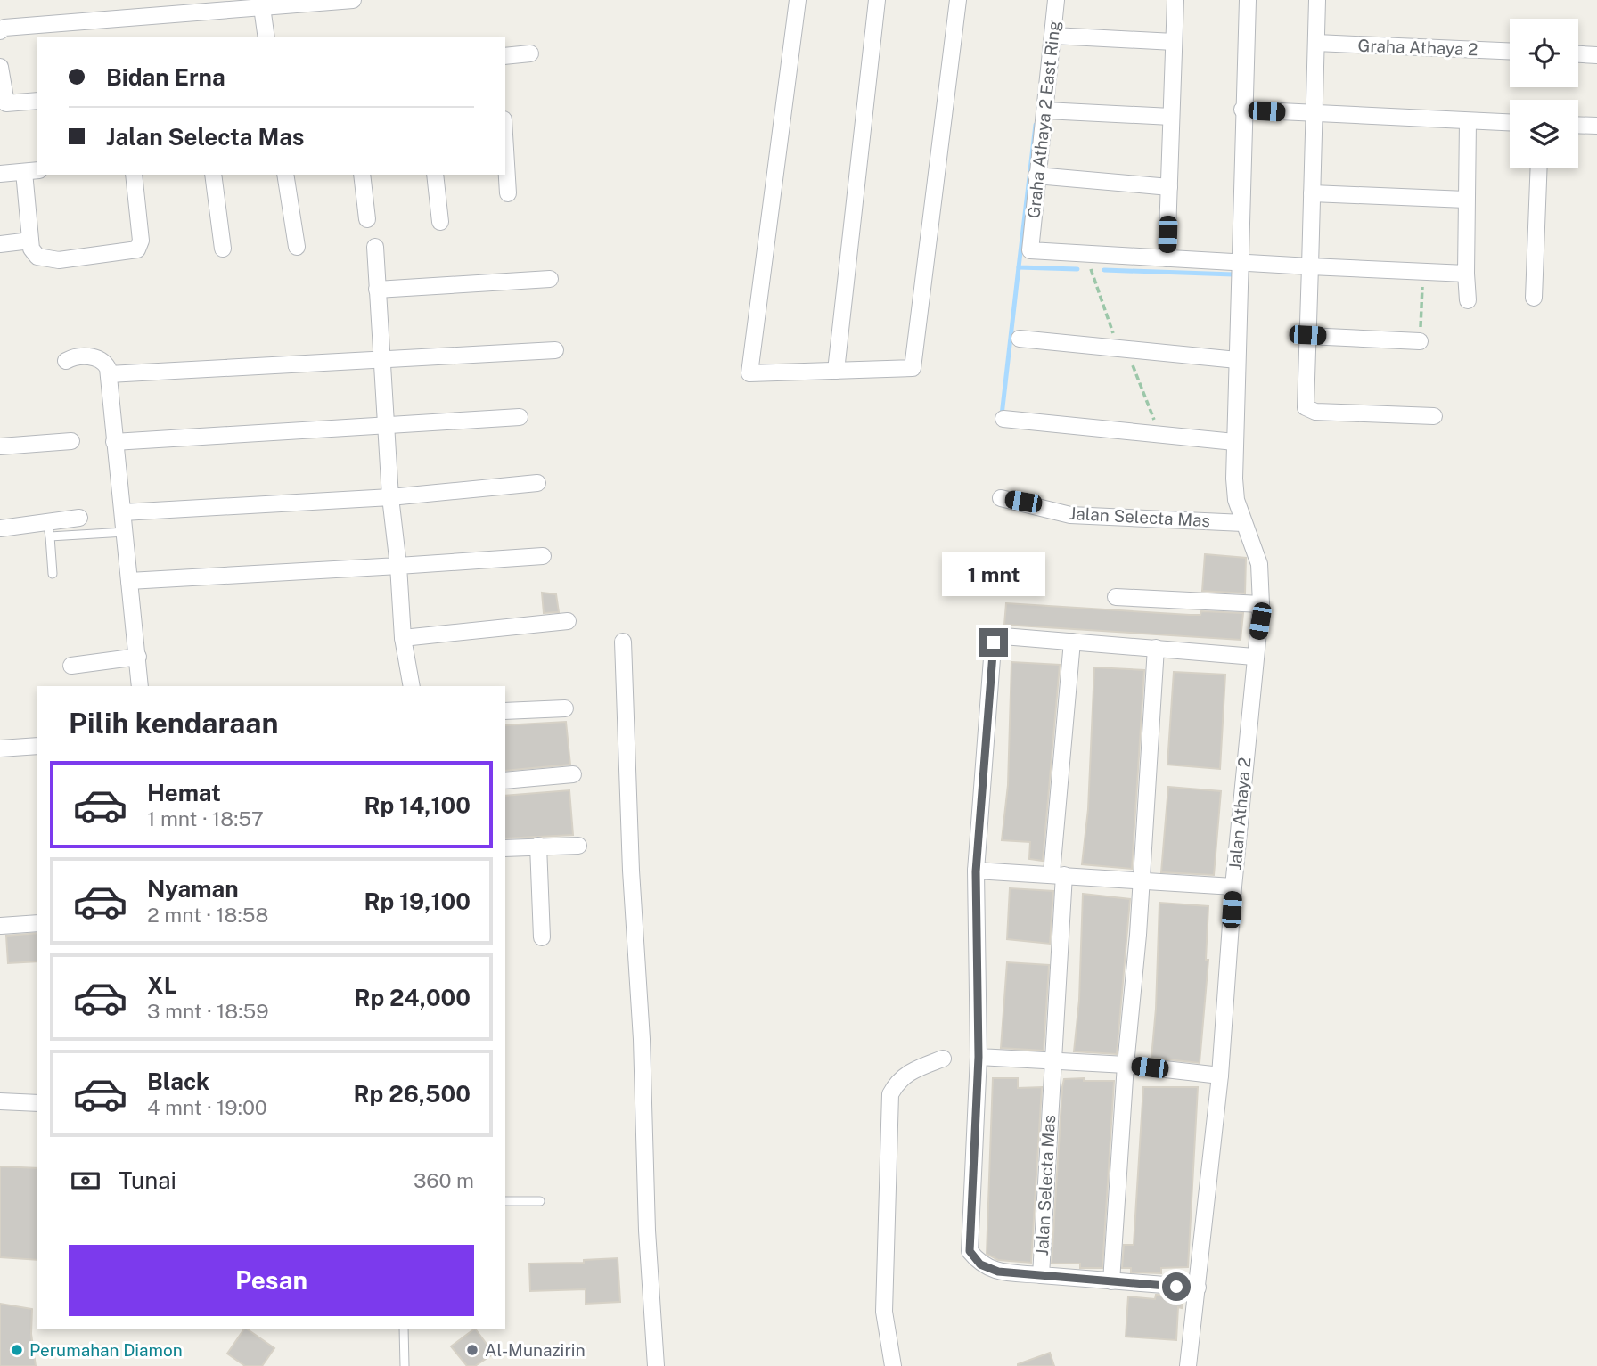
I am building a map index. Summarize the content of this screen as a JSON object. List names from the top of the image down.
{
  "streets": {
    "street": [
      "Graha Athaya 2",
      "Graha Athaya 2 East Ring",
      "Jalan Selecta Mas",
      "Jalan Athaya 2"
    ]
  },
  "crossings": [
    ["Jalan Selecta Mas", "Jalan Athaya 2"]
  ],
  "places": ["Perumahan Diamon", "Al-Munazirin"],
  "page": {
    "banner": ["Bidan Erna", "Jalan Selecta Mas"],
    "bubble": "1 mnt",
    "heading": "Pilih kendaraan",
    "list": [
      {
        "name": "Hemat",
        "note": "1 mnt · 18:57",
        "value": "Rp 14,100"
      },
      {
        "name": "Nyaman",
        "note": "2 mnt · 18:58",
        "value": "Rp 19,100"
      },
      {
        "name": "XL",
        "note": "3 mnt · 18:59",
        "value": "Rp 24,000"
      },
      {
        "name": "Black",
        "note": "4 mnt · 19:00",
        "value": "Rp 26,500"
      }
    ],
    "pay": ["Tunai", "360 m"],
    "buttons": "Pesan"
  }
}
